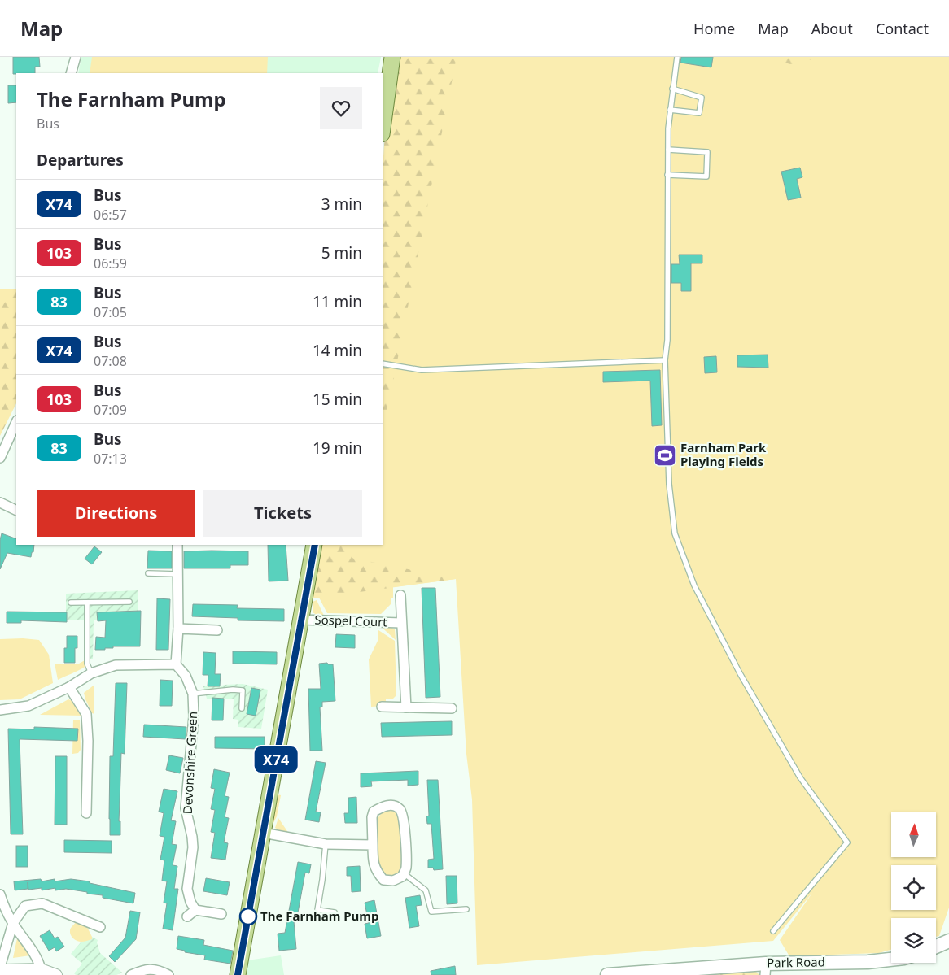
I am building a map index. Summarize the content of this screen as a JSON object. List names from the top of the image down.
{
  "streets": {
    "main road": ["Park Road"],
    "street": ["Sospel Court", "Devonshire Green"]
  },
  "places": {
    "sports": ["Farnham Park Playing Fields"],
    "other": ["The Farnham Pump"]
  },
  "lines": ["bus line X74"],
  "north": "top",
  "page": {
    "header": "Map",
    "nav": [
      "Home",
      "Map",
      "About",
      "Contact"
    ],
    "on_map": "X74",
    "heading": [
      ["The Farnham Pump", "Bus"],
      "Departures"
    ],
    "list": [
      {
        "mark": "X74",
        "name": "Bus",
        "note": "06:57",
        "value": "3 min"
      },
      {
        "mark": "103",
        "name": "Bus",
        "note": "06:59",
        "value": "5 min"
      },
      {
        "mark": "83",
        "name": "Bus",
        "note": "07:05",
        "value": "11 min"
      },
      {
        "mark": "X74",
        "name": "Bus",
        "note": "07:08",
        "value": "14 min"
      },
      {
        "mark": "103",
        "name": "Bus",
        "note": "07:09",
        "value": "15 min"
      },
      {
        "mark": "83",
        "name": "Bus",
        "note": "07:13",
        "value": "19 min"
      }
    ],
    "buttons": ["Directions", "Tickets"]
  }
}
